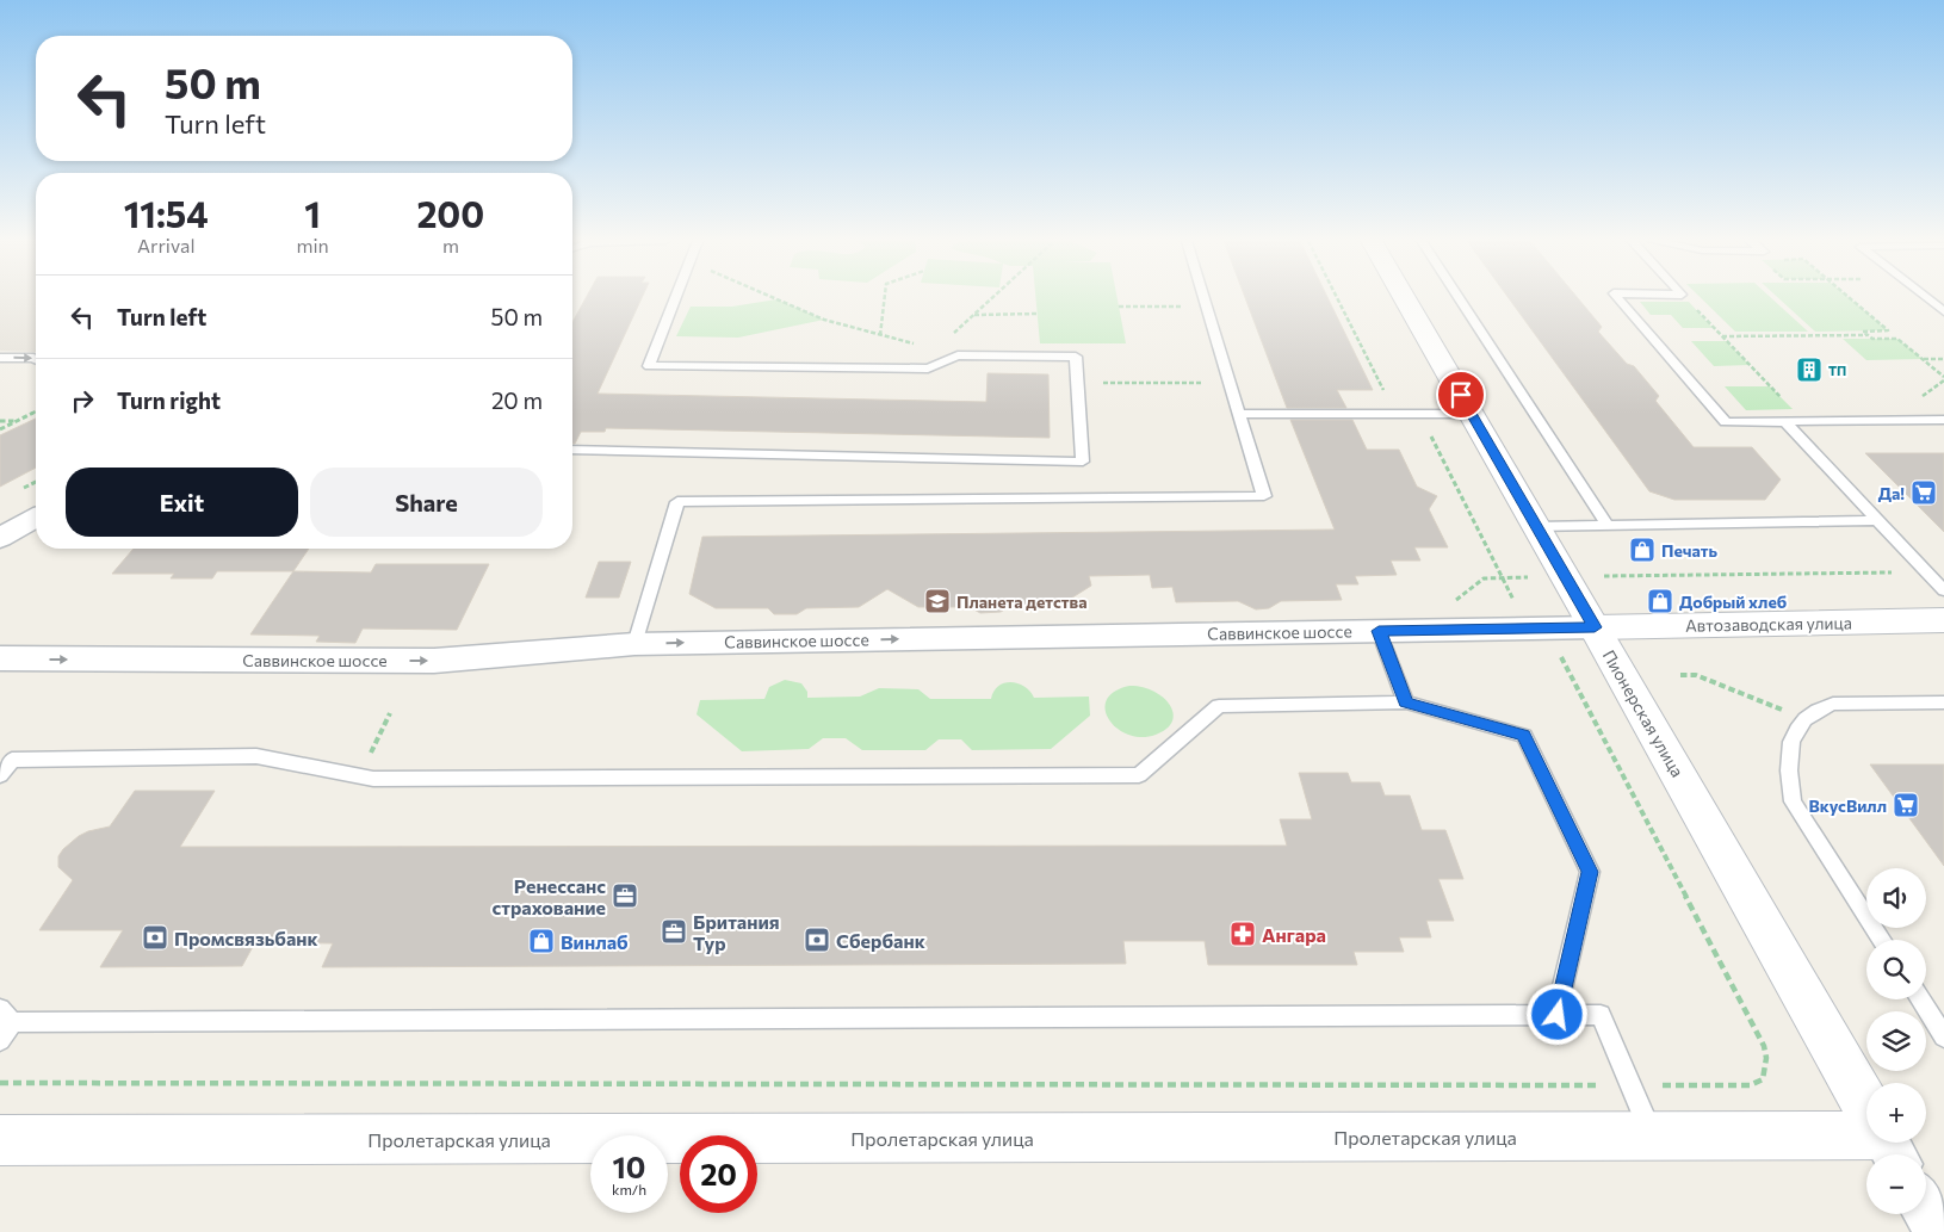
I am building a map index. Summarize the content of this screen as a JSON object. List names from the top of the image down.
{
  "streets": {
    "main road": ["Автозаводская улица", "Пионерская улица", "Пролетарская улица"],
    "street": ["Саввинское шоссе"]
  },
  "crossings": [
    ["Автозаводская улица", "Саввинское шоссе"],
    ["Автозаводская улица", "Пионерская улица"],
    ["Саввинское шоссе", "Пионерская улица"]
  ],
  "one_way": ["Саввинское шоссе"],
  "places": {
    "building": ["ТП"],
    "supermarket": ["Да!", "ВкусВилл"],
    "shop": ["Печать", "Добрый хлеб", "Винлаб"],
    "school or university": ["Планета детства"],
    "office": ["Ренессанс страхование", "Британия Тур"],
    "pharmacy": ["Ангара"],
    "bank": ["Промсвязьбанк", "Сбербанк"]
  },
  "page": {
    "turn": ["50 m", "Turn left"],
    "eta": [
      "11:54",
      "Arrival",
      "1",
      "min",
      "200",
      "m"
    ],
    "list": [
      {
        "name": "Turn left",
        "value": "50 m"
      },
      {
        "name": "Turn right",
        "value": "20 m"
      }
    ],
    "buttons": ["Exit", "Share"],
    "map_buttons": ["+", "−"],
    "speed": "10 km/h",
    "limit": "20"
  }
}
